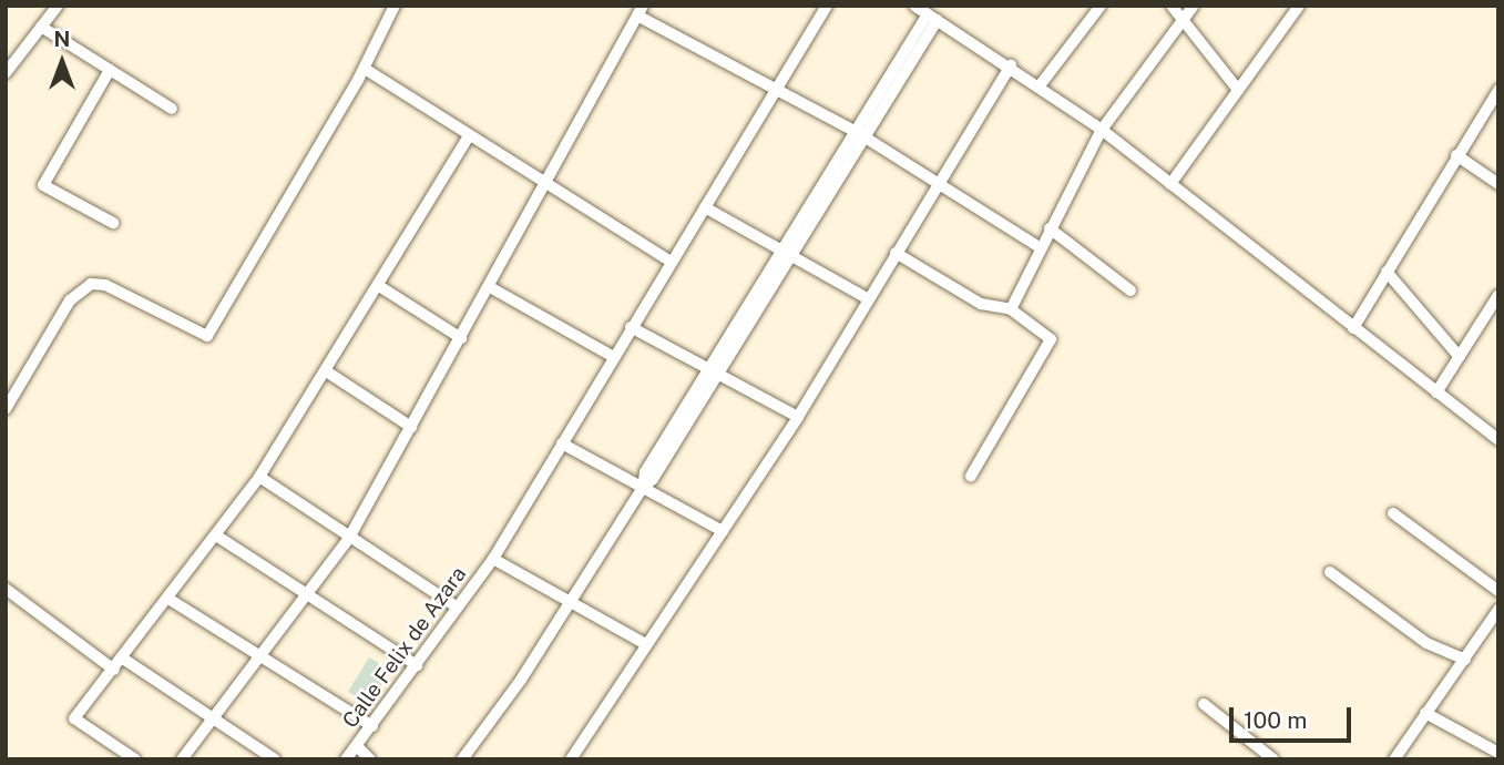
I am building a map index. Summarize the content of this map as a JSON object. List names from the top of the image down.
{
  "streets": {
    "street": ["Calle Felix de Azara"]
  },
  "scale_bar": "100 m",
  "north": "top"
}
